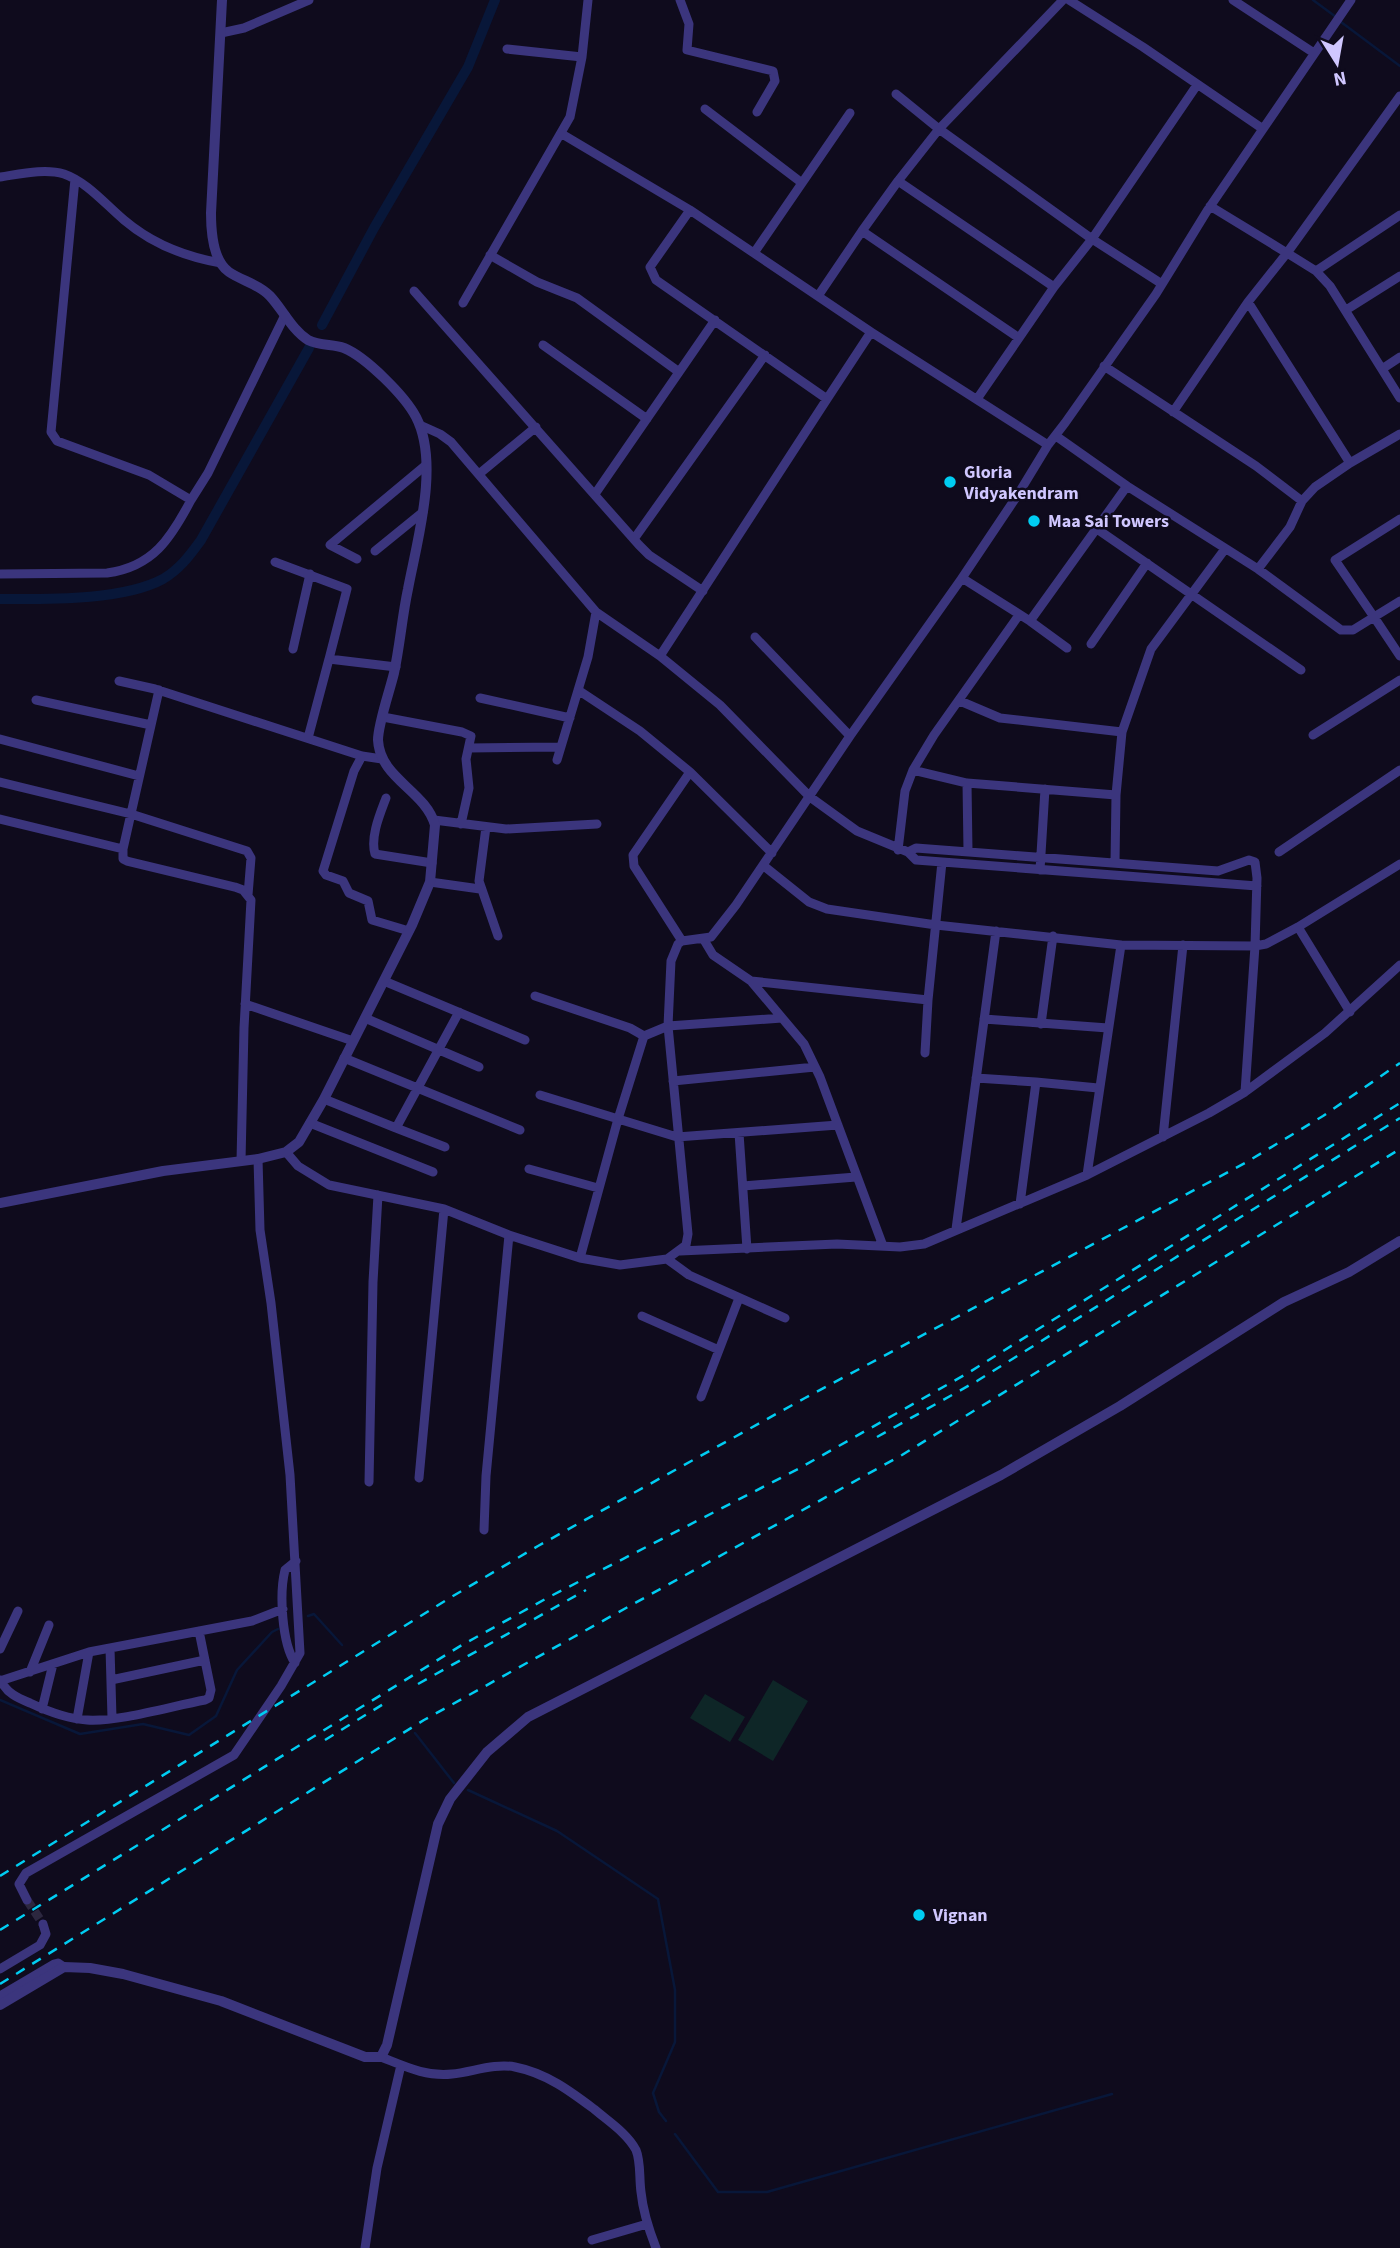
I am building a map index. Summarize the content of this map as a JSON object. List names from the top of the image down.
{
  "places": ["Gloria Vidyakendram", "Maa Sai Towers", "Vignan"],
  "north": "bottom"
}
